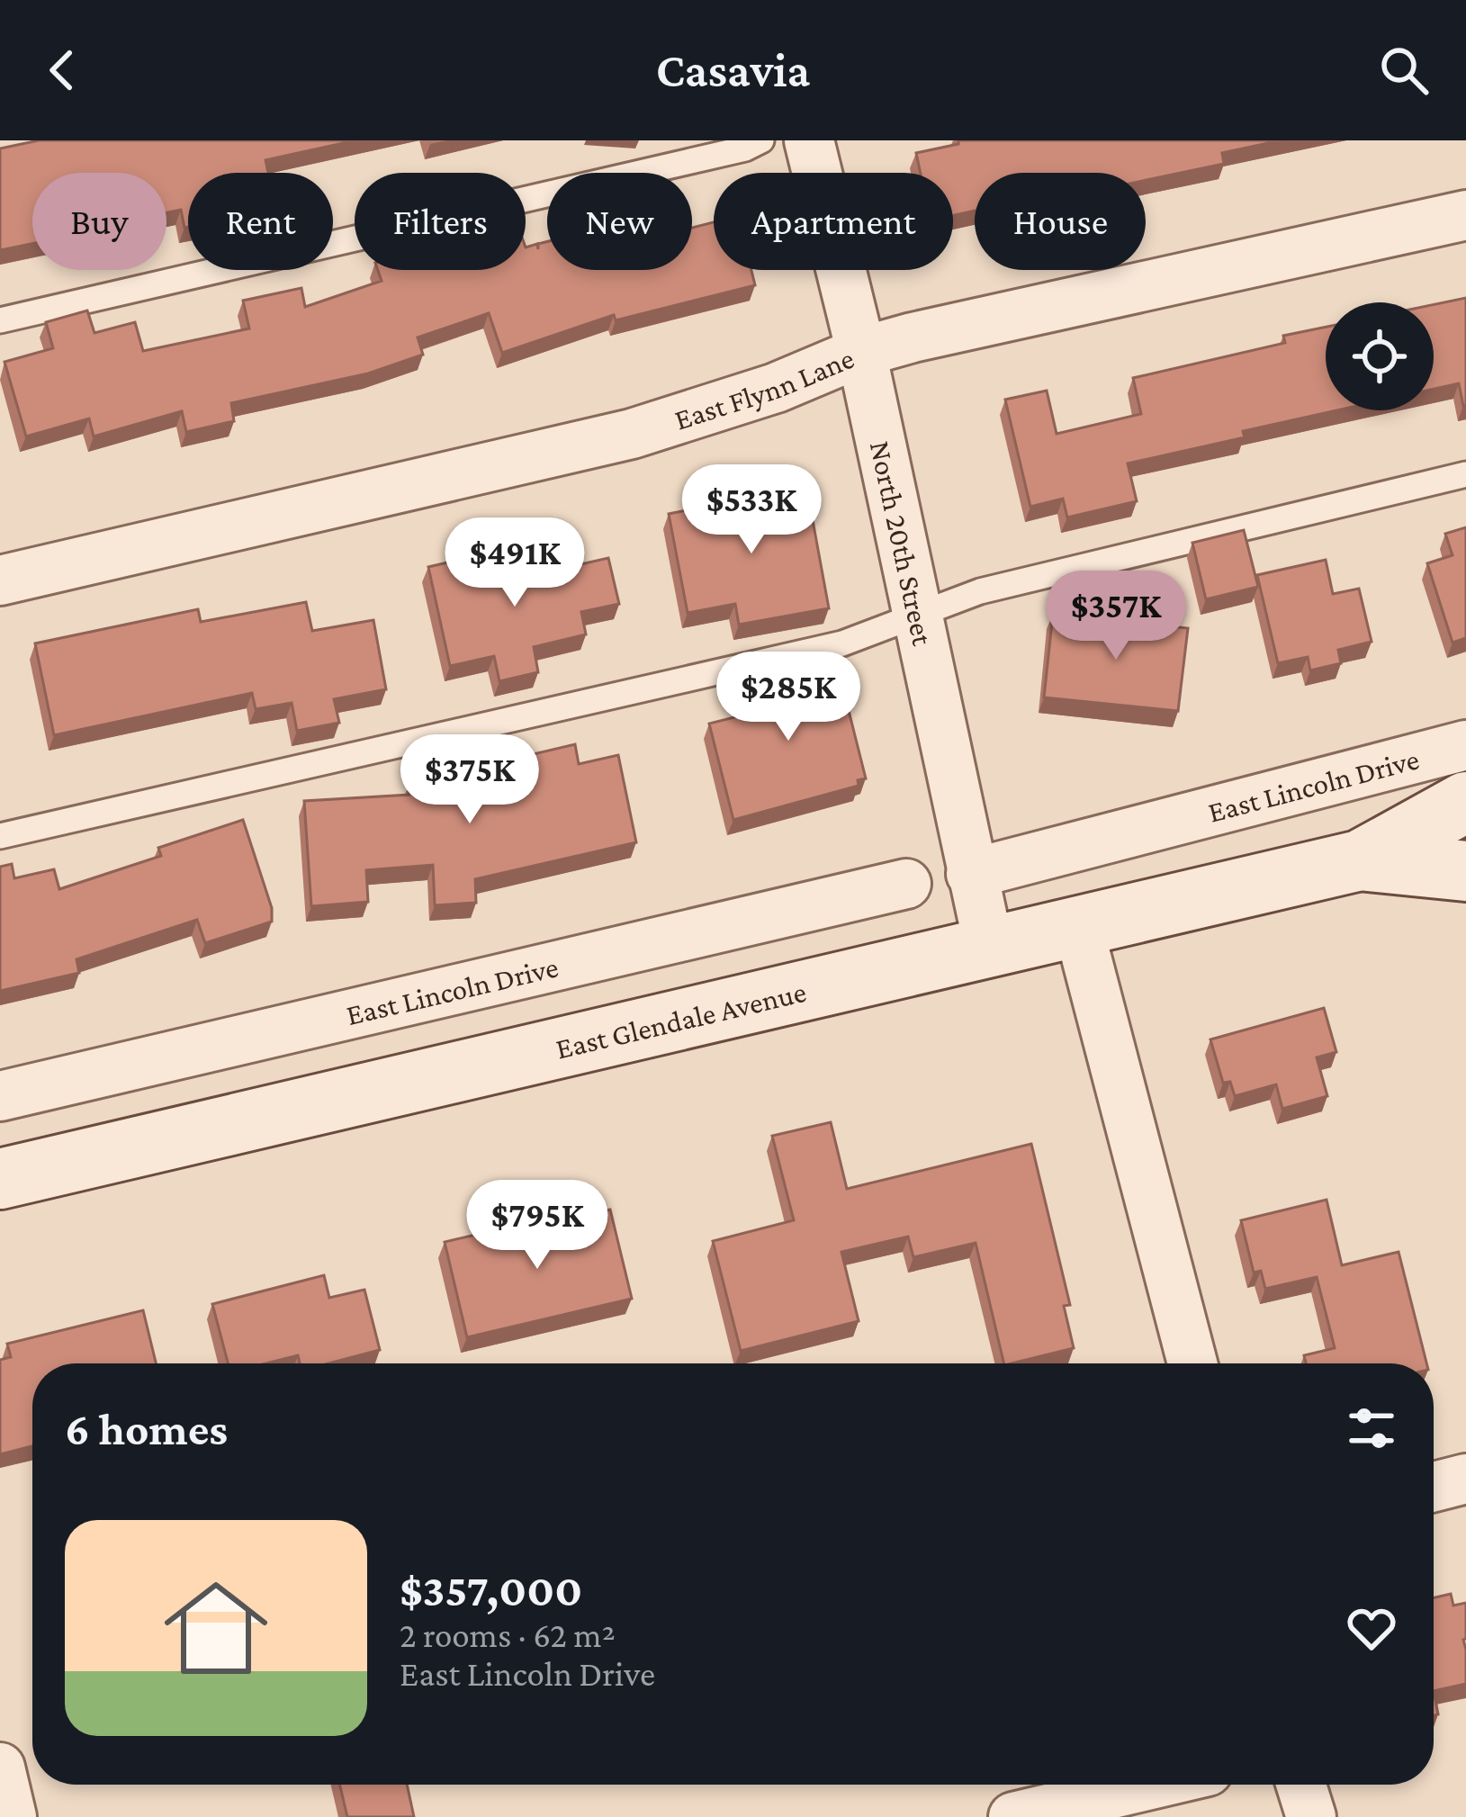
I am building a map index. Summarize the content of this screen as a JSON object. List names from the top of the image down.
{
  "streets": {
    "main road": ["East Glendale Avenue"],
    "street": ["East Flynn Lane", "North 20th Street", "East Lincoln Drive"]
  },
  "crossings": [
    ["East Flynn Lane", "North 20th Street"],
    ["North 20th Street", "East Lincoln Drive"],
    ["North 20th Street", "East Glendale Avenue"]
  ],
  "page": {
    "header": "Casavia",
    "chip": [
      "Buy",
      "Rent",
      "Filters",
      "New",
      "Apartment",
      "House"
    ],
    "price": [
      "$533K",
      "$491K",
      "$357K",
      "$285K",
      "$375K",
      "$795K"
    ],
    "heading": "6 homes",
    "list": [
      {
        "name": "$357,000",
        "note": "2 rooms · 62 m² · East Lincoln Drive"
      }
    ]
  }
}
